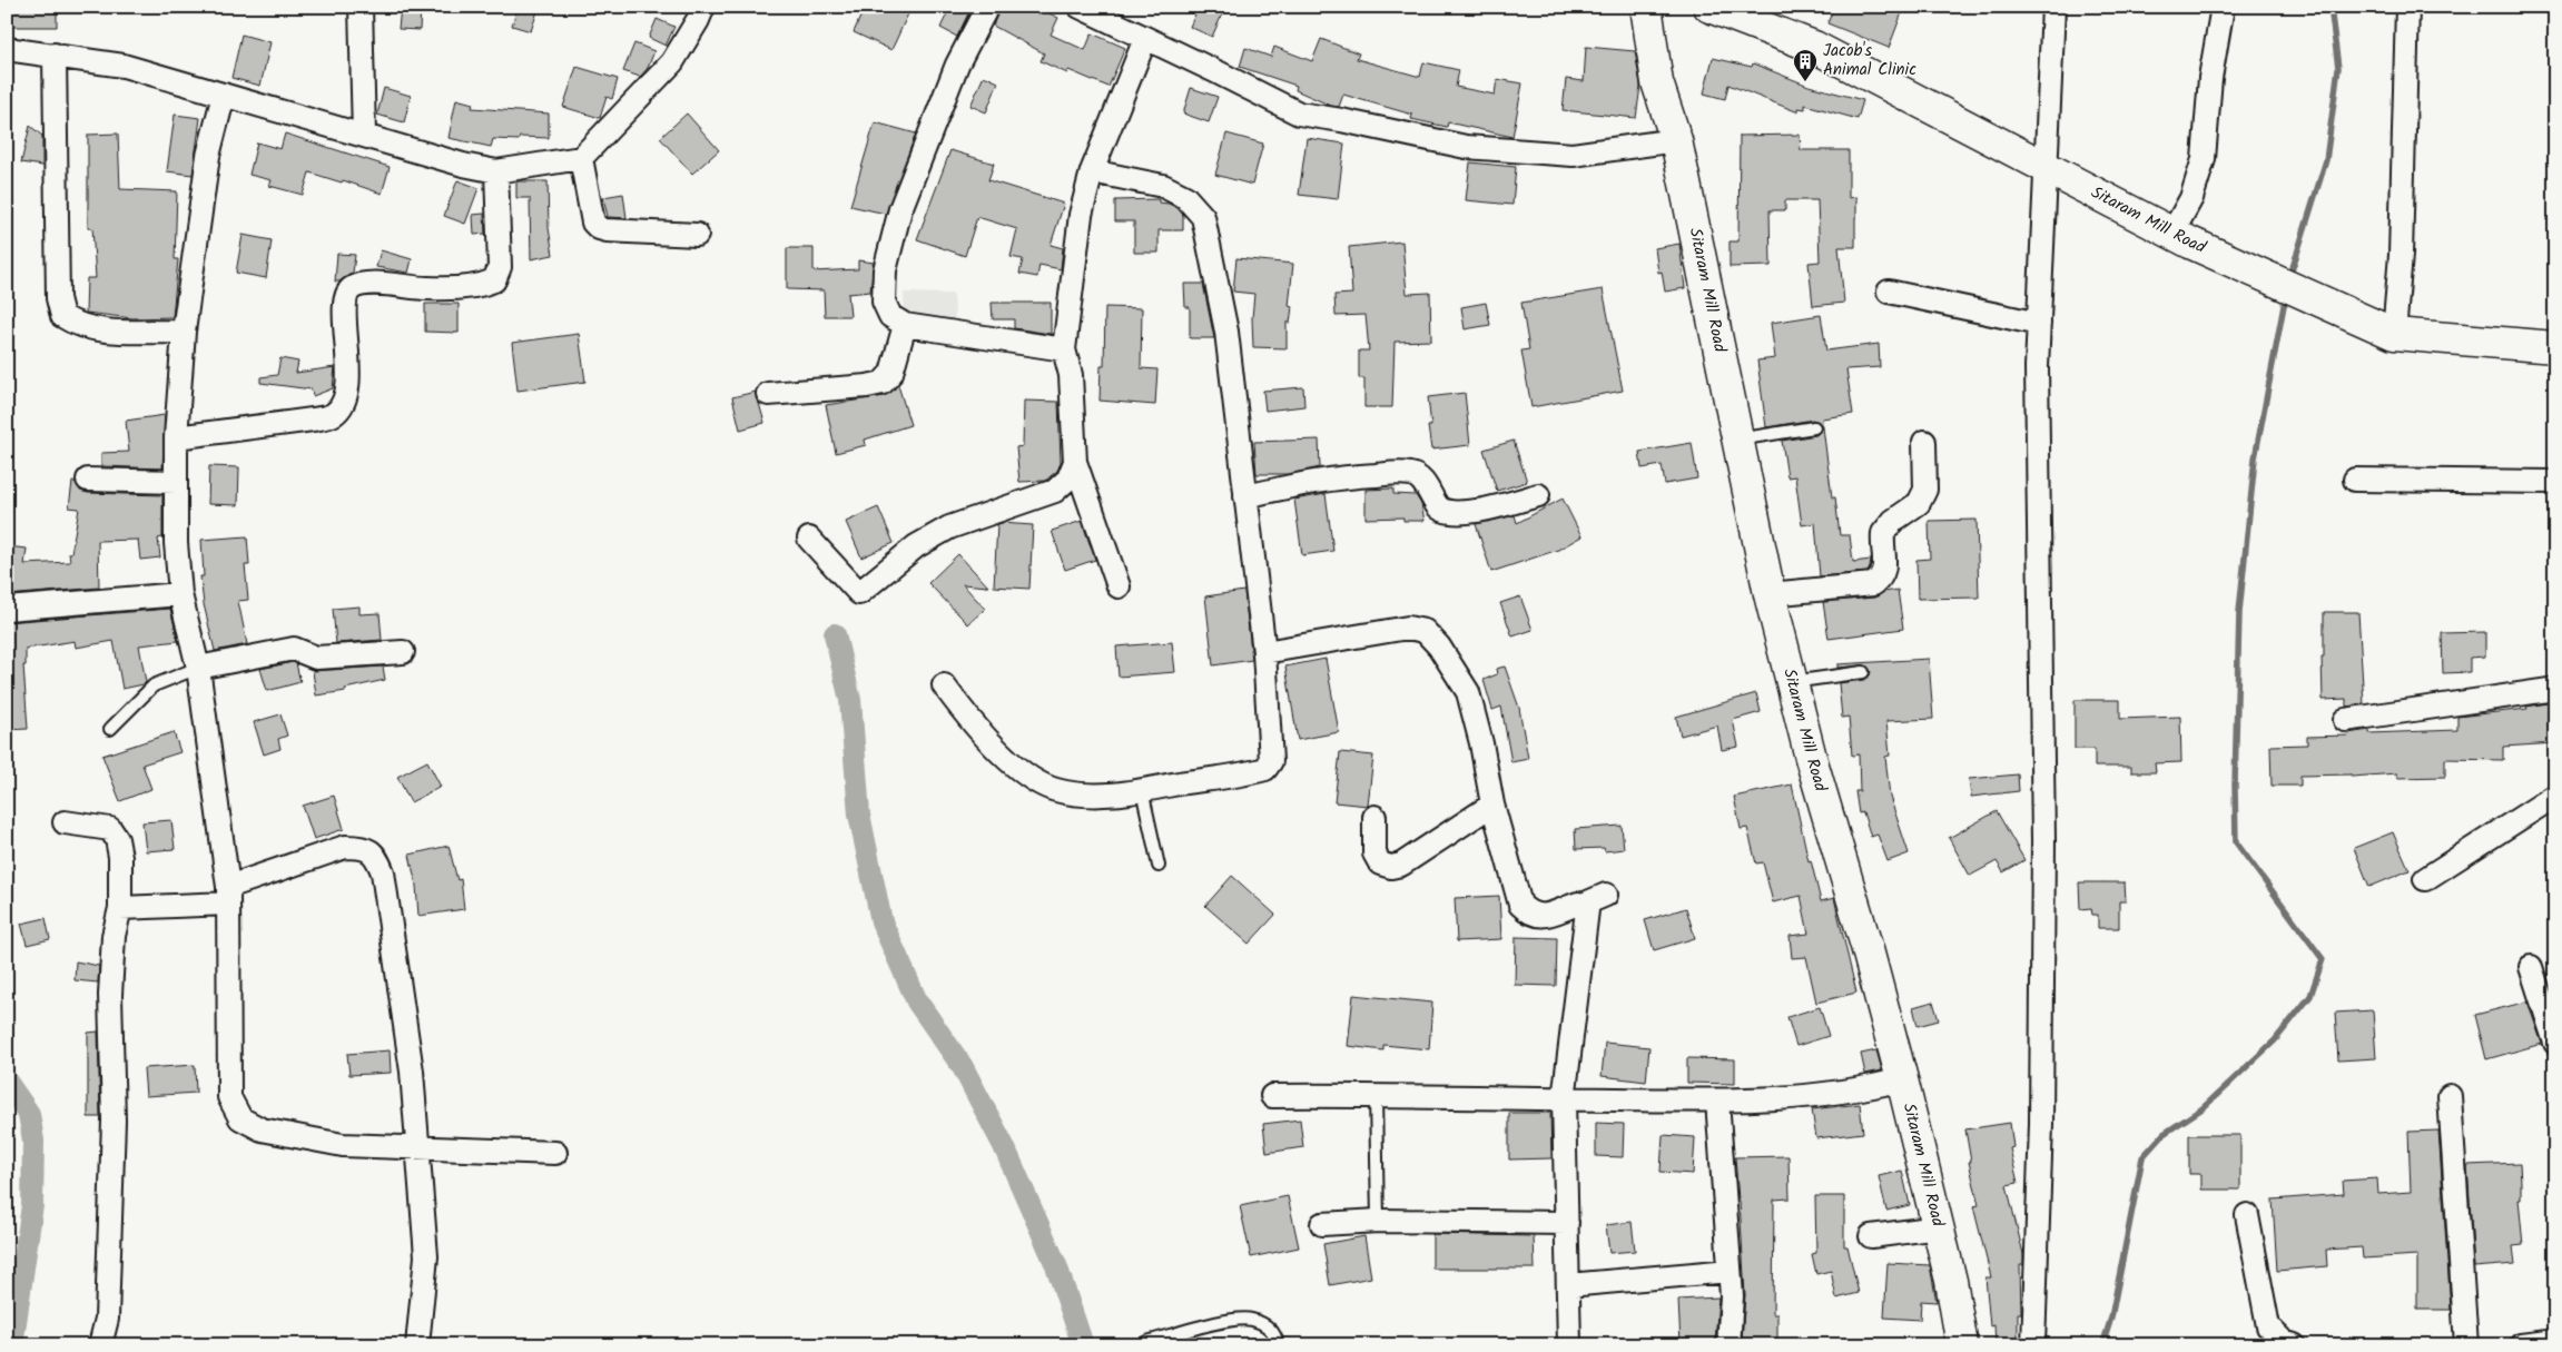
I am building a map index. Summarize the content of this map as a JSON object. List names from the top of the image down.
{
  "streets": {
    "main road": ["Sitaram Mill Road"]
  },
  "places": {
    "building": ["Jacob's Animal Clinic"]
  }
}
